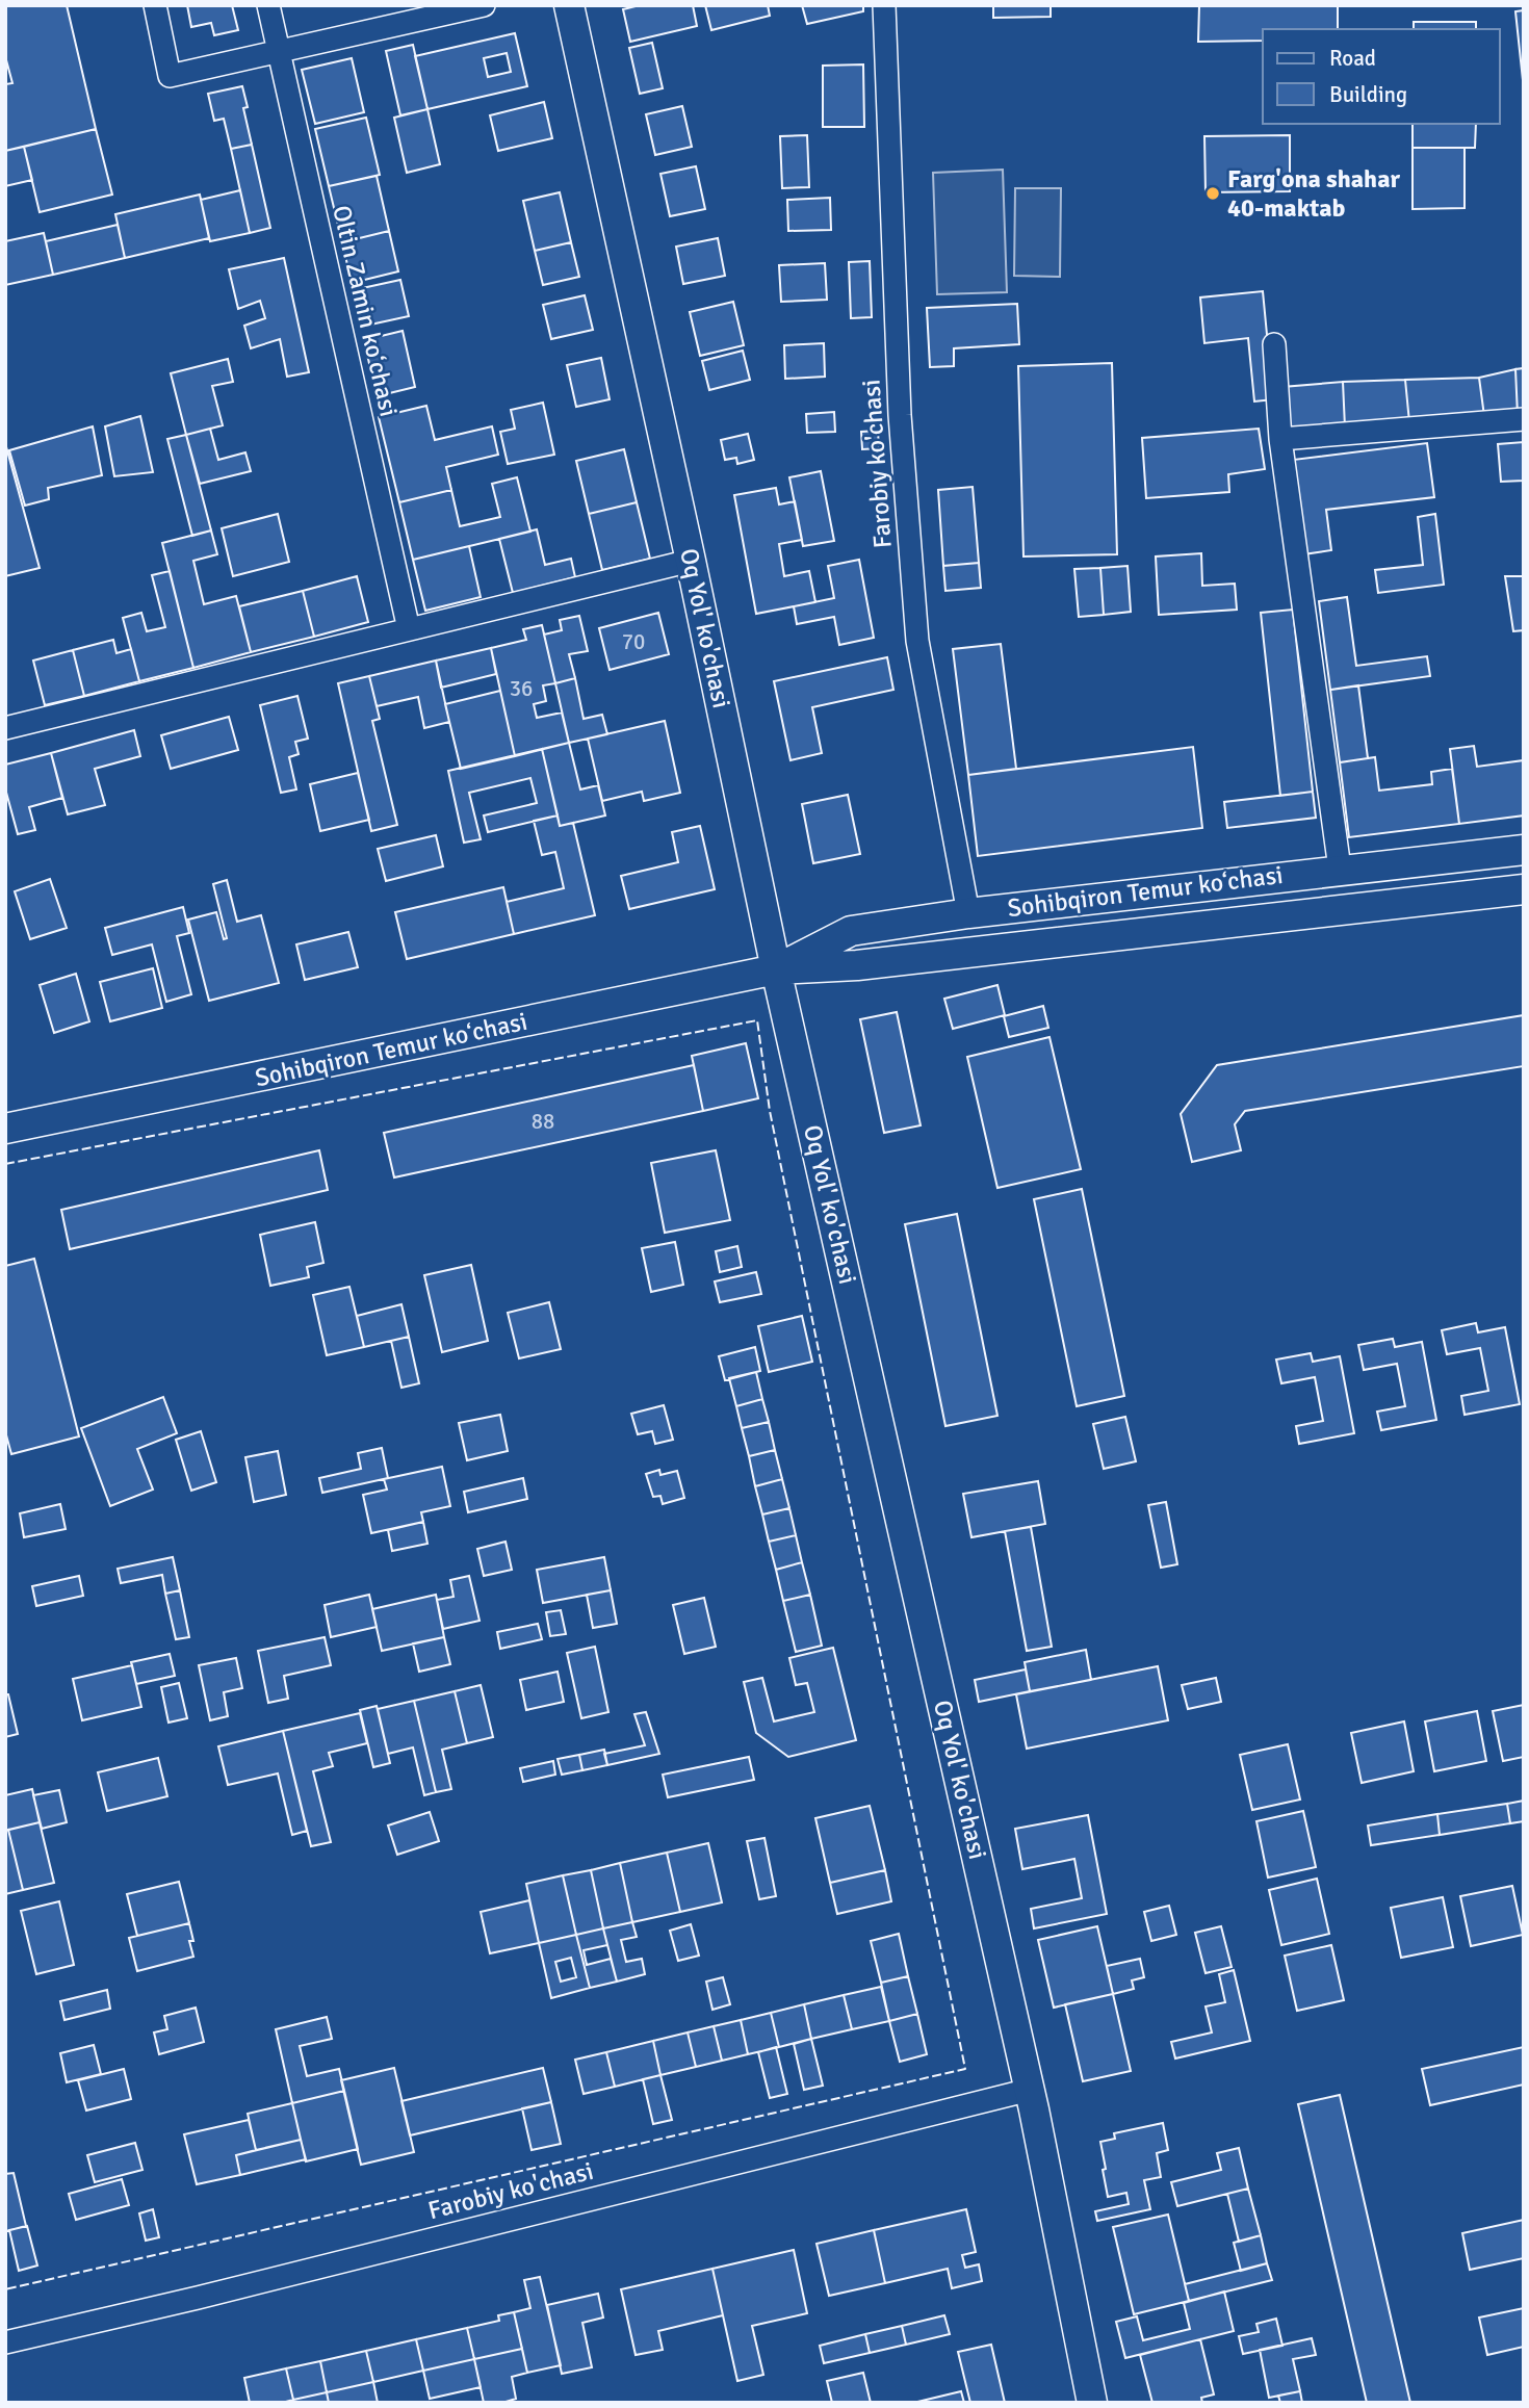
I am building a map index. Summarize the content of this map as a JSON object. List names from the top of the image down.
{
  "streets": {
    "street": [
      "Oltin Zamin koʻchasi",
      "Farobiy ko'chasi",
      "Oq Yol' ko'chasi",
      "Sohibqiron Temur koʻchasi"
    ]
  },
  "crossings": [
    ["Farobiy ko'chasi", "Oq Yol' ko'chasi"],
    ["Farobiy ko'chasi", "Sohibqiron Temur koʻchasi"],
    ["Oq Yol' ko'chasi", "Sohibqiron Temur koʻchasi"]
  ],
  "places": ["Farg'ona shahar 40-maktab"],
  "house_numbers": ["70", "36", "88"],
  "legend": ["Road", "Building"]
}
